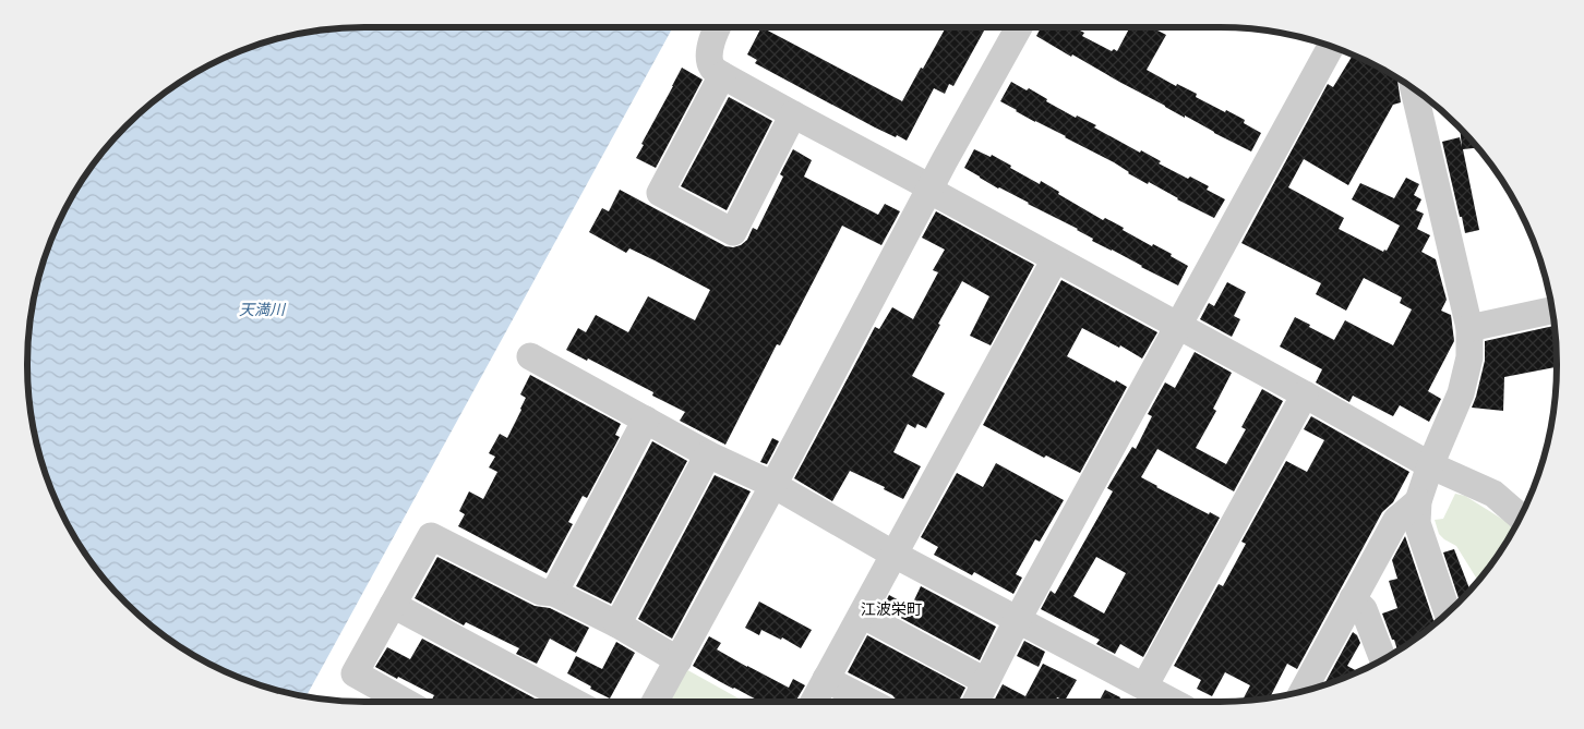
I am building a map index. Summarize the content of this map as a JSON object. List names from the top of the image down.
{
  "districts": ["江波栄町"],
  "water": ["天満川"]
}
